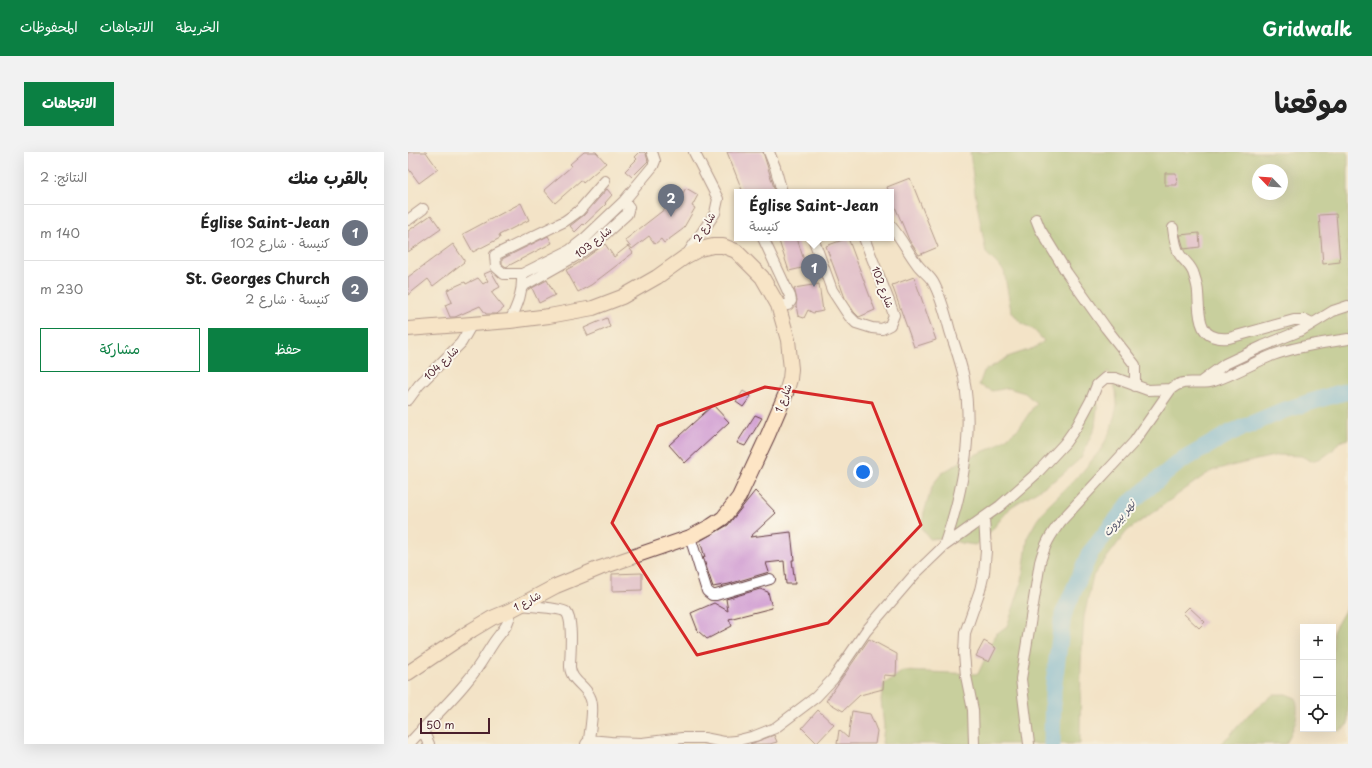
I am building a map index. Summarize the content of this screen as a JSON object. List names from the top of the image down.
{
  "streets": {
    "street": [
      "شارع 2",
      "شارع 103",
      "شارع 102",
      "شارع 104",
      "شارع 1"
    ]
  },
  "crossings": [
    ["شارع 2", "شارع 1"],
    ["شارع 104", "شارع 1"]
  ],
  "water": ["نهر بيروت"],
  "scale_bar": "50 m",
  "north": "top left",
  "page": {
    "header": "Gridwalk",
    "nav": ["الخريطة", "الاتجاهات", "المحفوظات"],
    "title": "موقعنا",
    "buttons": [
      "الاتجاهات",
      ["حفظ", "مشاركة"]
    ],
    "heading": ["بالقرب منك", "النتائج: 2"],
    "pins": ["2", "1"],
    "popup": ["Église Saint-Jean", "كنيسة"],
    "list": [
      {
        "mark": "1",
        "name": "Église Saint-Jean",
        "note": "كنيسة · شارع 102",
        "value": "140 m"
      },
      {
        "mark": "2",
        "name": "St. Georges Church",
        "note": "كنيسة · شارع 2",
        "value": "230 m"
      }
    ],
    "map_buttons": ["+", "−"],
    "scale": "50 m"
  }
}
